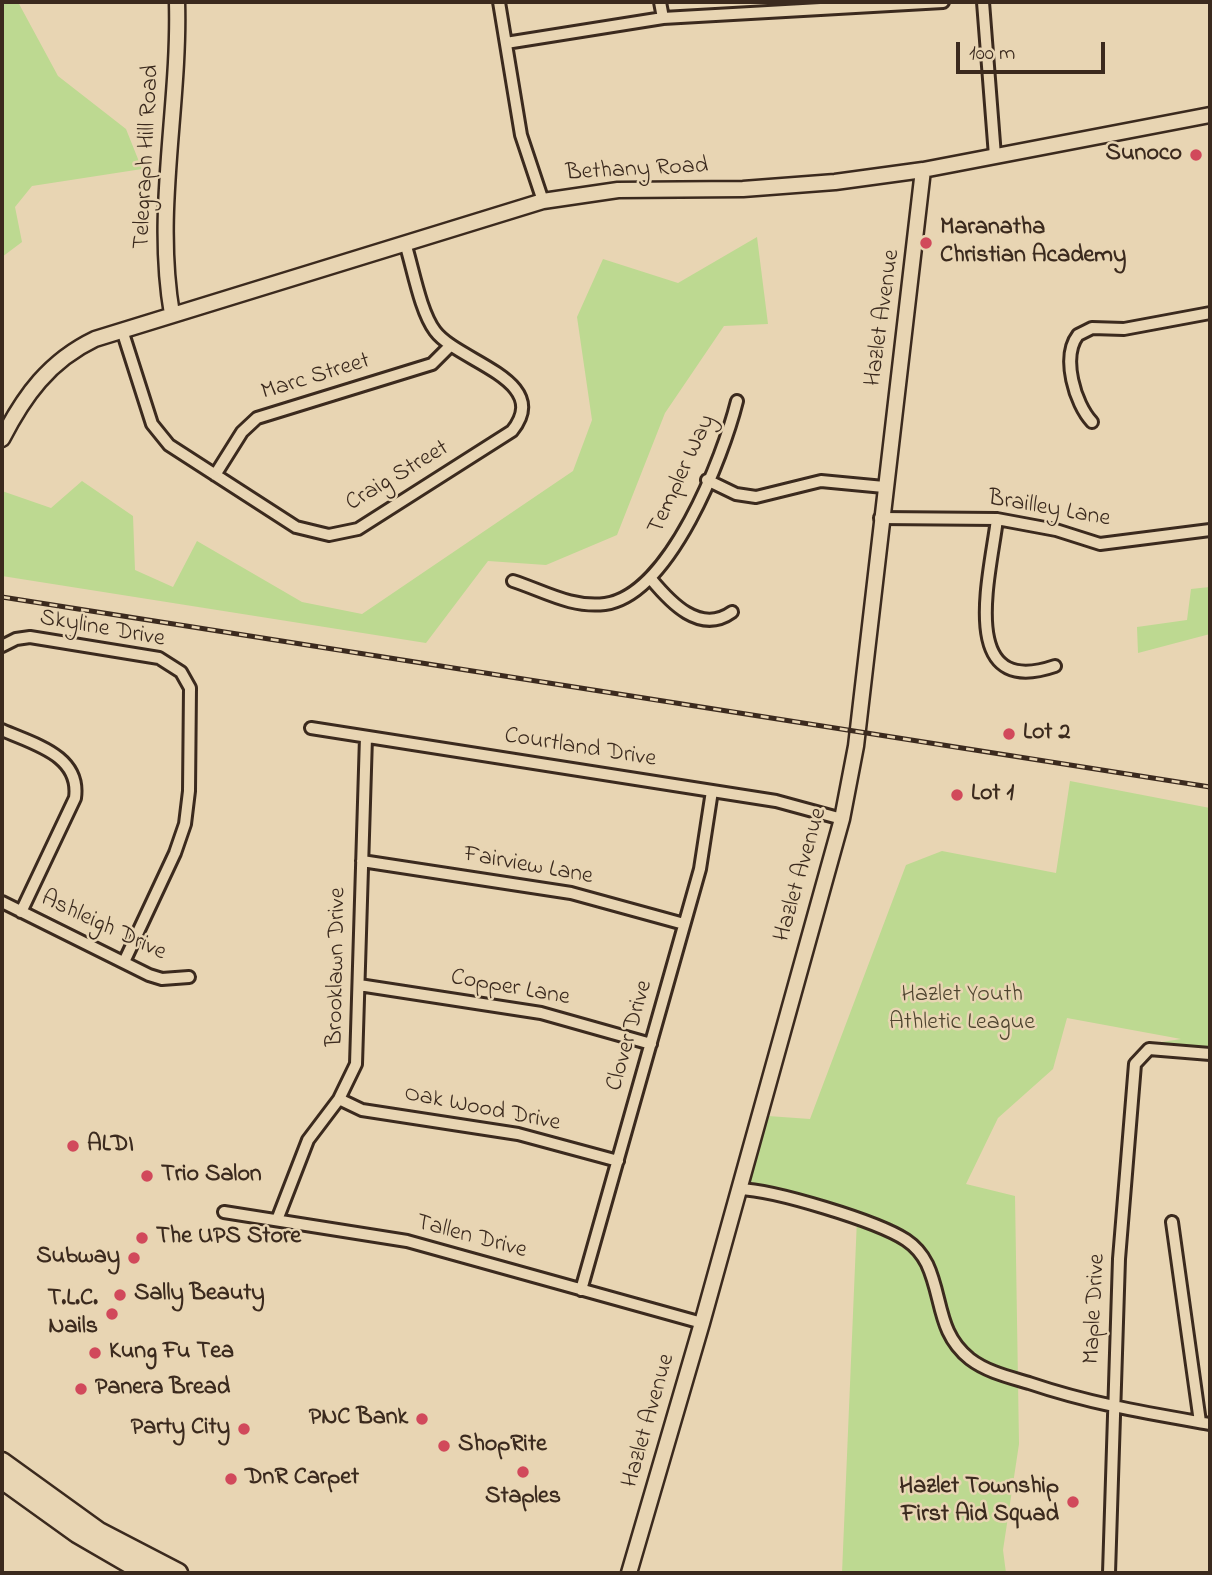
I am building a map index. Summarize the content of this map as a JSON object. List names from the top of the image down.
{
  "streets": {
    "street": [
      "Telegraph Hill Road",
      "Bethany Road",
      "Hazlet Avenue",
      "Marc Street",
      "Templer Way",
      "Craig Street",
      "Brailley Lane",
      "Skyline Drive",
      "Courtland Drive",
      "Fairview Lane",
      "Ashleigh Drive",
      "Brooklawn Drive",
      "Copper Lane",
      "Clover Drive",
      "Oak Wood Drive",
      "Tallen Drive",
      "Maple Drive"
    ]
  },
  "crossings": [
    ["Telegraph Hill Road", "Bethany Road"],
    ["Bethany Road", "Hazlet Avenue"],
    ["Bethany Road", "Craig Street"],
    ["Hazlet Avenue", "Brailley Lane"],
    ["Hazlet Avenue", "Courtland Drive"],
    ["Hazlet Avenue", "Tallen Drive"],
    ["Marc Street", "Craig Street"],
    ["Skyline Drive", "Ashleigh Drive"],
    ["Courtland Drive", "Brooklawn Drive"],
    ["Courtland Drive", "Clover Drive"],
    ["Fairview Lane", "Brooklawn Drive"],
    ["Fairview Lane", "Clover Drive"],
    ["Brooklawn Drive", "Copper Lane"],
    ["Brooklawn Drive", "Oak Wood Drive"],
    ["Brooklawn Drive", "Tallen Drive"],
    ["Copper Lane", "Clover Drive"],
    ["Clover Drive", "Oak Wood Drive"],
    ["Clover Drive", "Tallen Drive"]
  ],
  "parks": ["Hazlet Youth Athletic League"],
  "places": [
    "Sunoco",
    "Maranatha Christian Academy",
    "Lot 2",
    "Lot 1",
    "ALDI",
    "Trio Salon",
    "The UPS Store",
    "Subway",
    "Sally Beauty",
    "T.L.C. Nails",
    "Kung Fu Tea",
    "Panera Bread",
    "PNC Bank",
    "Party City",
    "ShopRite",
    "Staples",
    "DnR Carpet",
    "Hazlet Township First Aid Squad"
  ],
  "scale_bar": "100 m"
}
